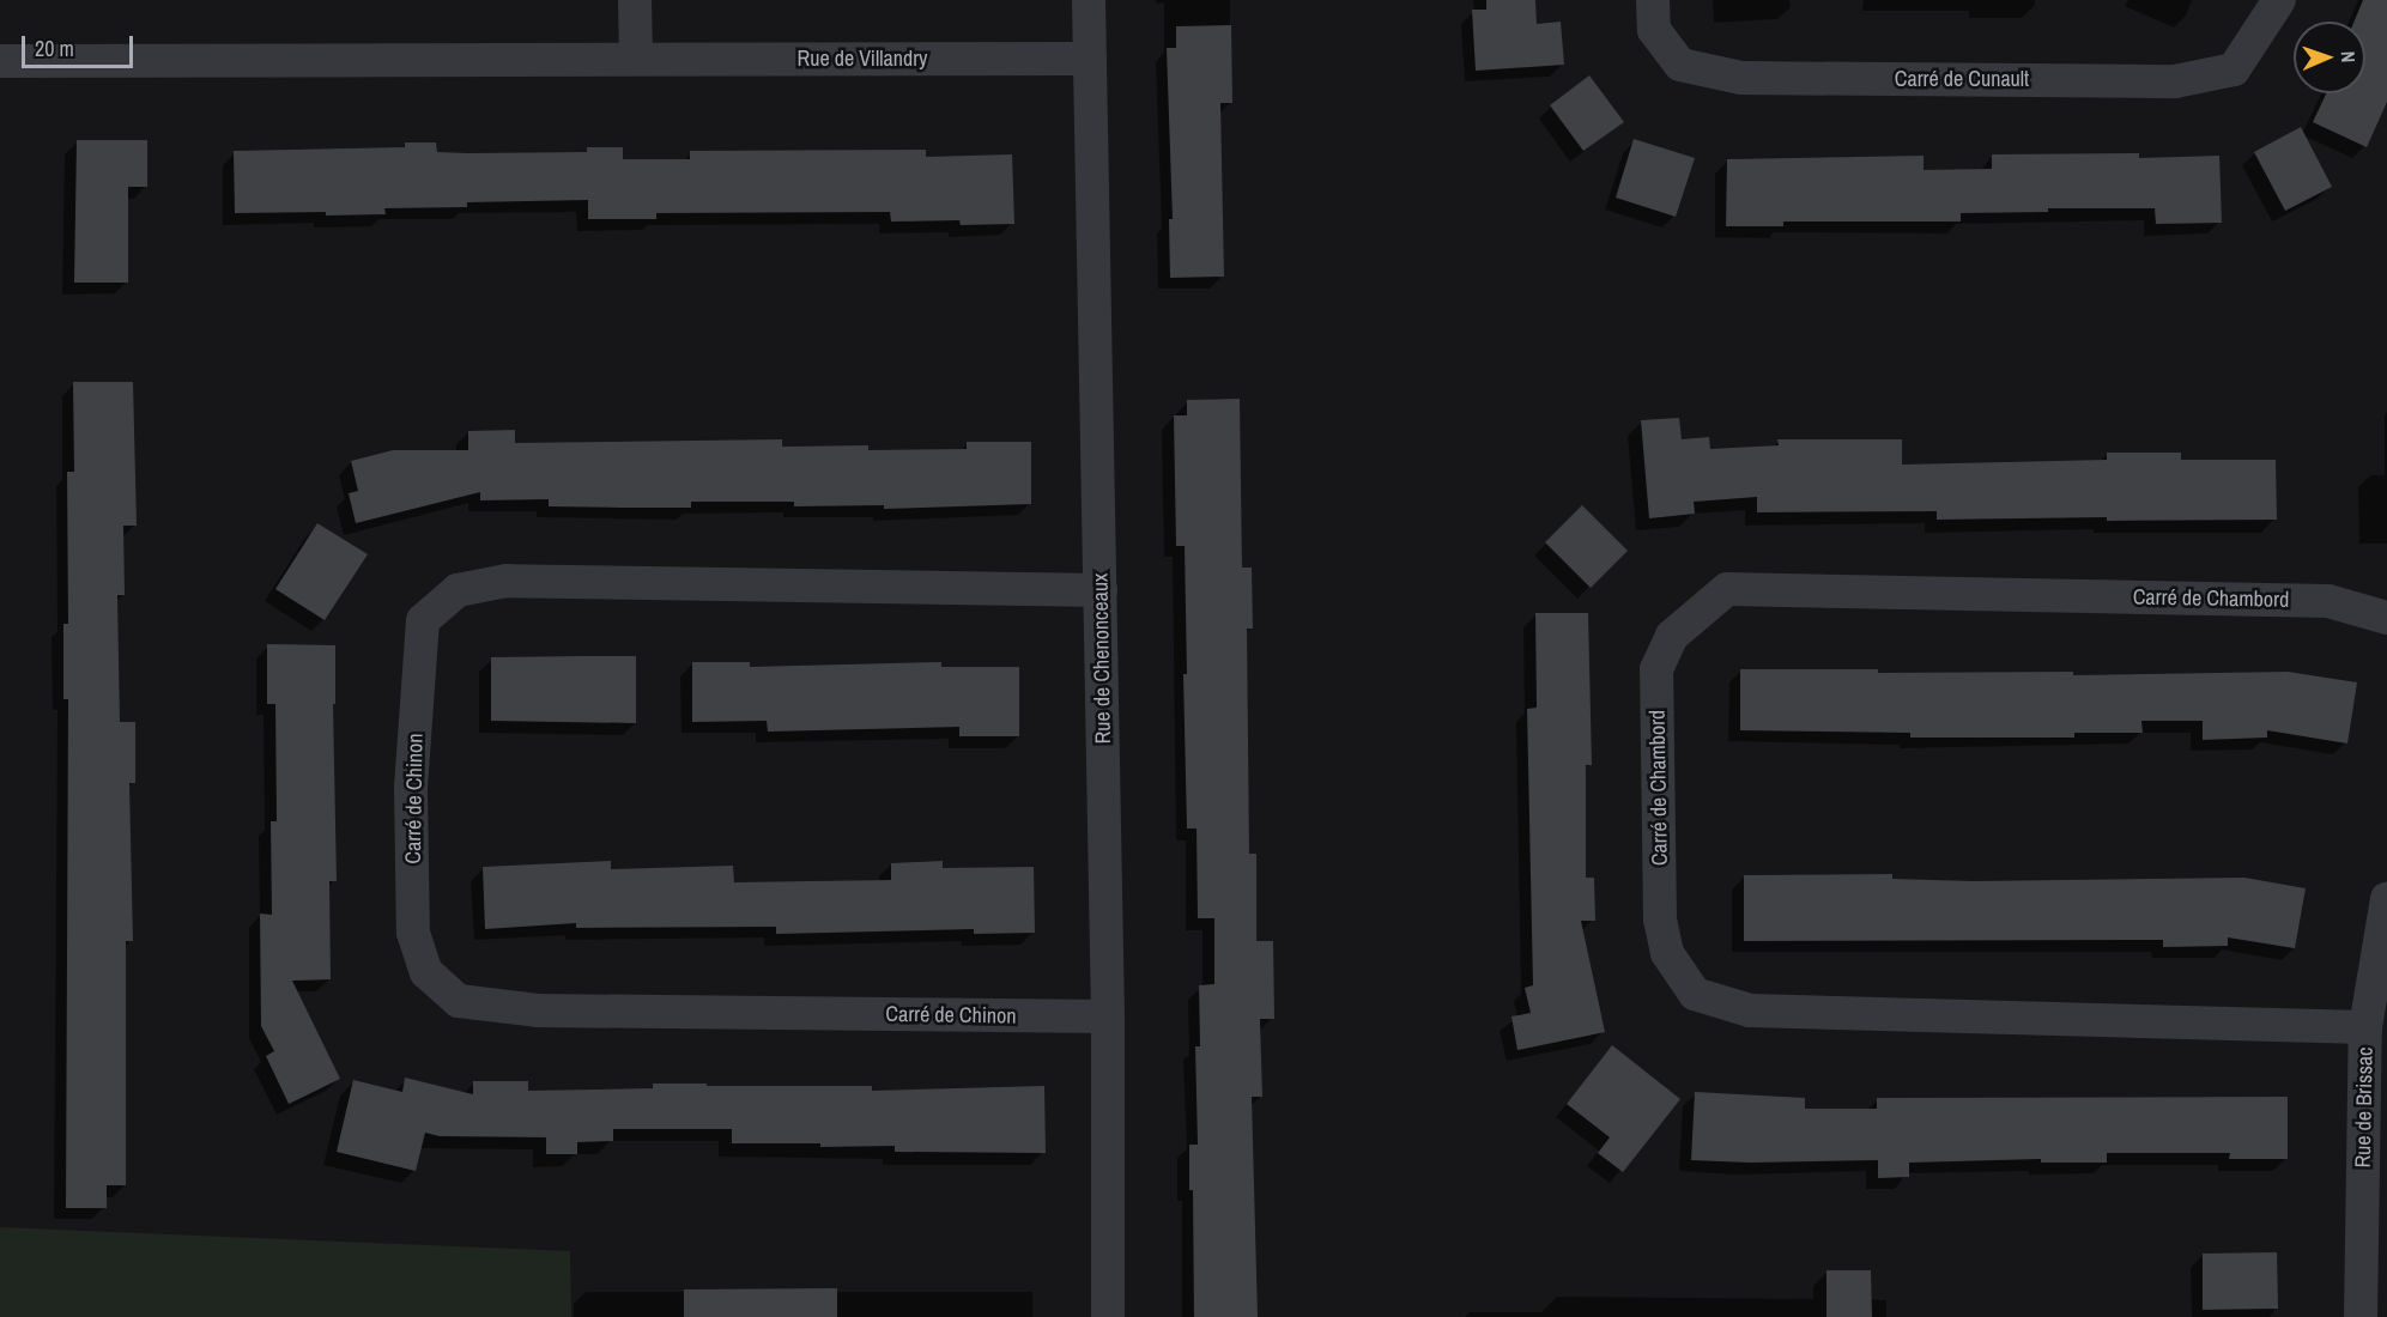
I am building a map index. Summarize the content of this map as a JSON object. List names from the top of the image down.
{
  "streets": {
    "street": [
      "Rue de Villandry",
      "Carré de Cunault",
      "Carré de Chambord",
      "Rue de Chenonceaux",
      "Carré de Chinon",
      "Rue de Brissac"
    ]
  },
  "crossings": [
    ["Rue de Villandry", "Rue de Chenonceaux"],
    ["Carré de Chambord", "Rue de Brissac"],
    ["Rue de Chenonceaux", "Carré de Chinon"]
  ],
  "scale_bar": "20 m",
  "north": "right"
}
